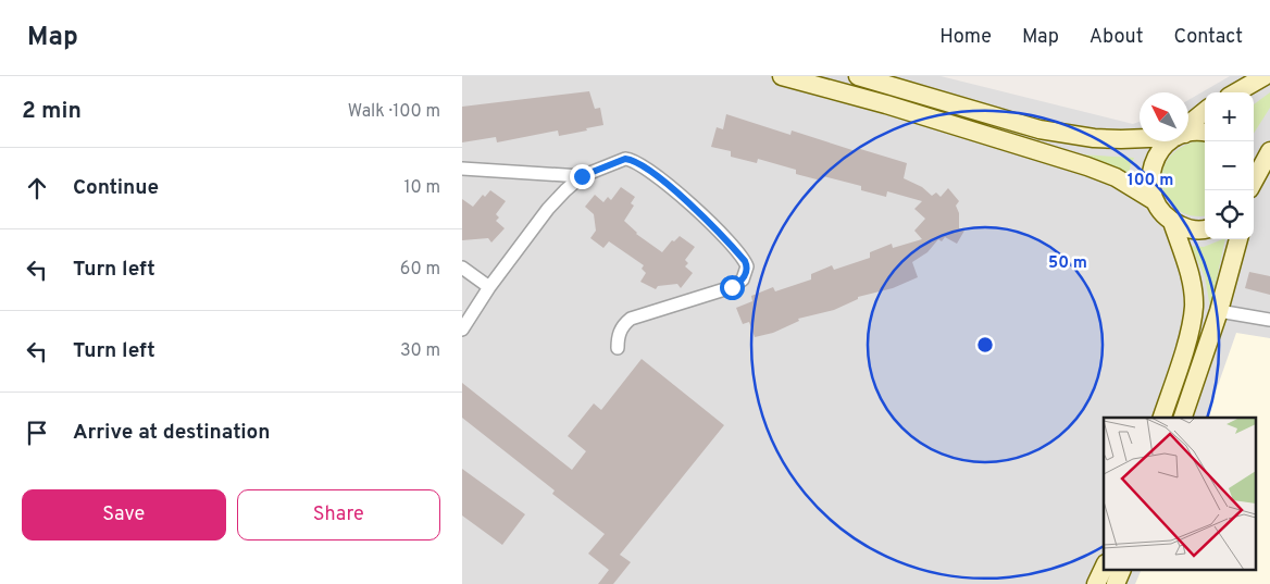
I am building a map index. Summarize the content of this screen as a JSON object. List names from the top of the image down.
{
  "north": "top left",
  "page": {
    "header": "Map",
    "nav": [
      "Home",
      "Map",
      "About",
      "Contact"
    ],
    "heading": ["2 min", "Walk · 100 m"],
    "map_buttons": ["+", "−"],
    "list": [
      ["Continue", "10 m"],
      ["Turn left", "60 m"],
      ["Turn left", "30 m"],
      "Arrive at destination"
    ],
    "buttons": ["Save", "Share"]
  },
  "rings": ["100 m", "50 m"]
}
